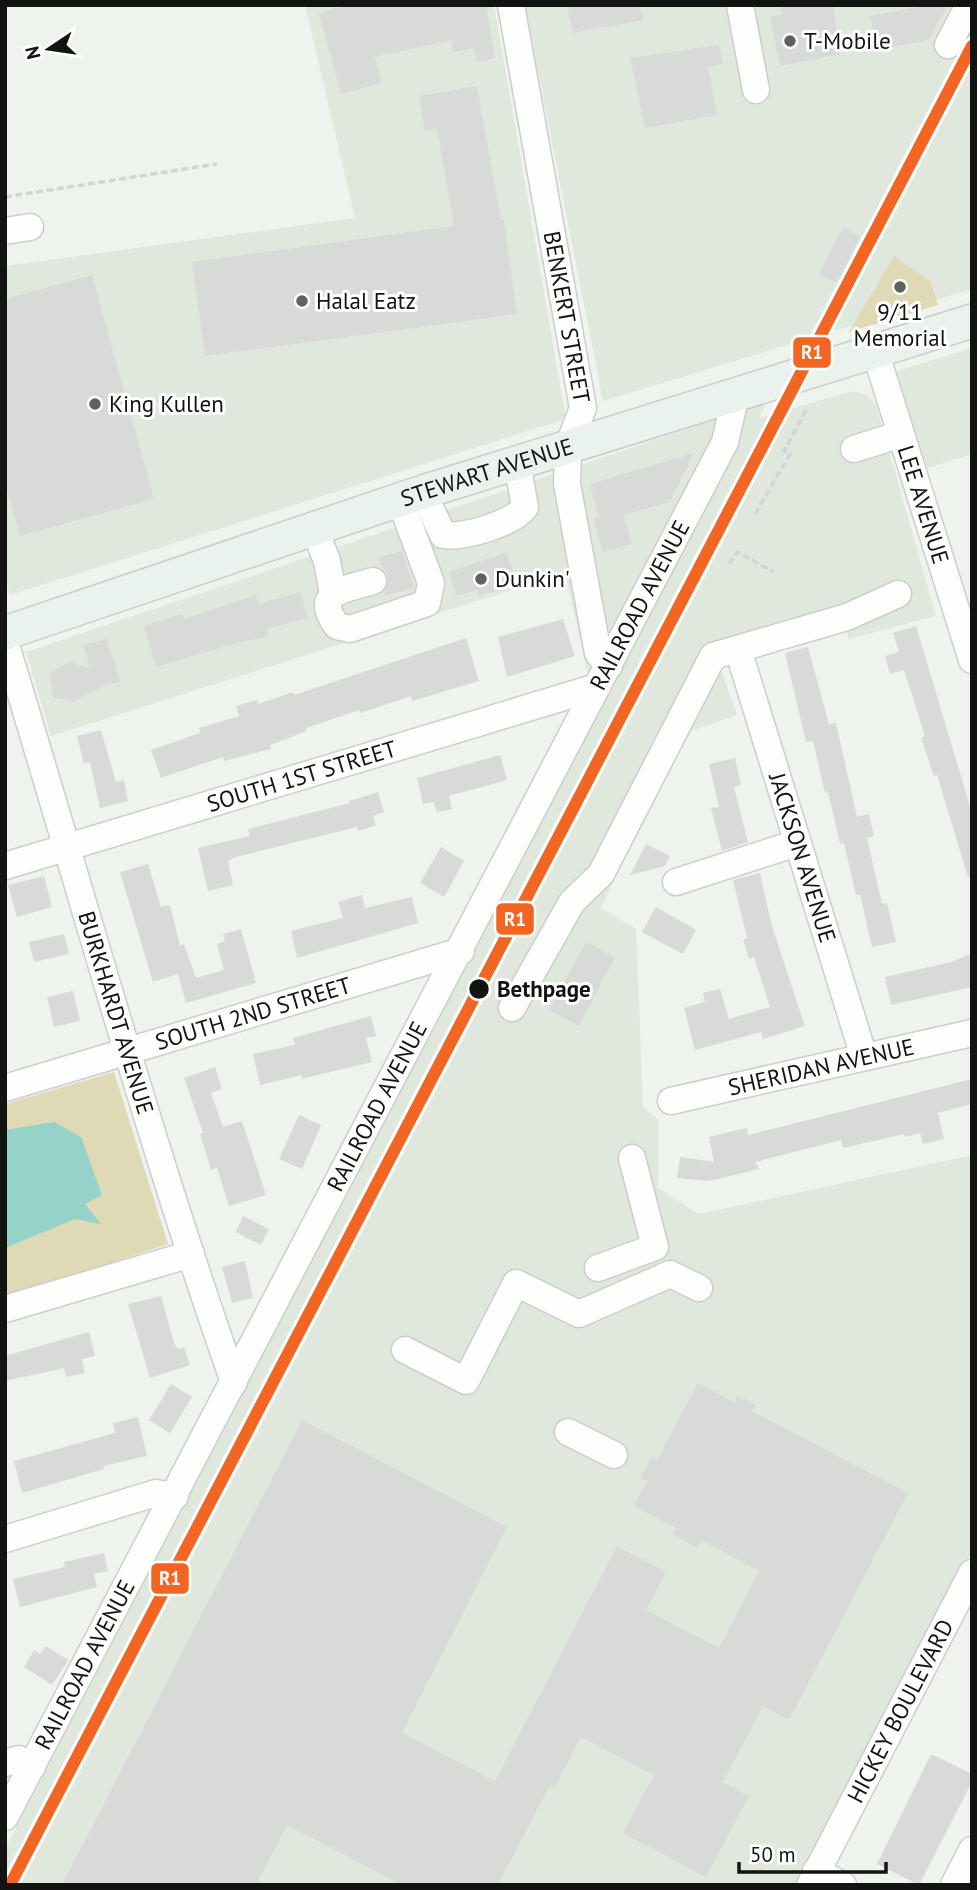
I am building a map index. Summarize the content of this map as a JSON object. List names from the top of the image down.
{
  "streets": {
    "main road": ["STEWART AVENUE"],
    "street": [
      "BENKERT STREET",
      "LEE AVENUE",
      "RAILROAD AVENUE",
      "SOUTH 1ST STREET",
      "JACKSON AVENUE",
      "SOUTH 2ND STREET",
      "BURKHARDT AVENUE",
      "SHERIDAN AVENUE",
      "HICKEY BOULEVARD"
    ]
  },
  "crossings": [
    ["BENKERT STREET", "STEWART AVENUE"],
    ["BENKERT STREET", "RAILROAD AVENUE"],
    ["BENKERT STREET", "SOUTH 1ST STREET"],
    ["STEWART AVENUE", "LEE AVENUE"],
    ["STEWART AVENUE", "RAILROAD AVENUE"],
    ["RAILROAD AVENUE", "SOUTH 1ST STREET"],
    ["RAILROAD AVENUE", "SOUTH 2ND STREET"],
    ["RAILROAD AVENUE", "BURKHARDT AVENUE"],
    ["SOUTH 1ST STREET", "BURKHARDT AVENUE"],
    ["JACKSON AVENUE", "SHERIDAN AVENUE"],
    ["SOUTH 2ND STREET", "BURKHARDT AVENUE"]
  ],
  "places": [
    "T-Mobile",
    "9/11 Memorial",
    "Halal Eatz",
    "King Kullen",
    "Dunkin'",
    "Bethpage"
  ],
  "lines": ["transit line R1"],
  "scale_bar": "50 m",
  "north": "left"
}
